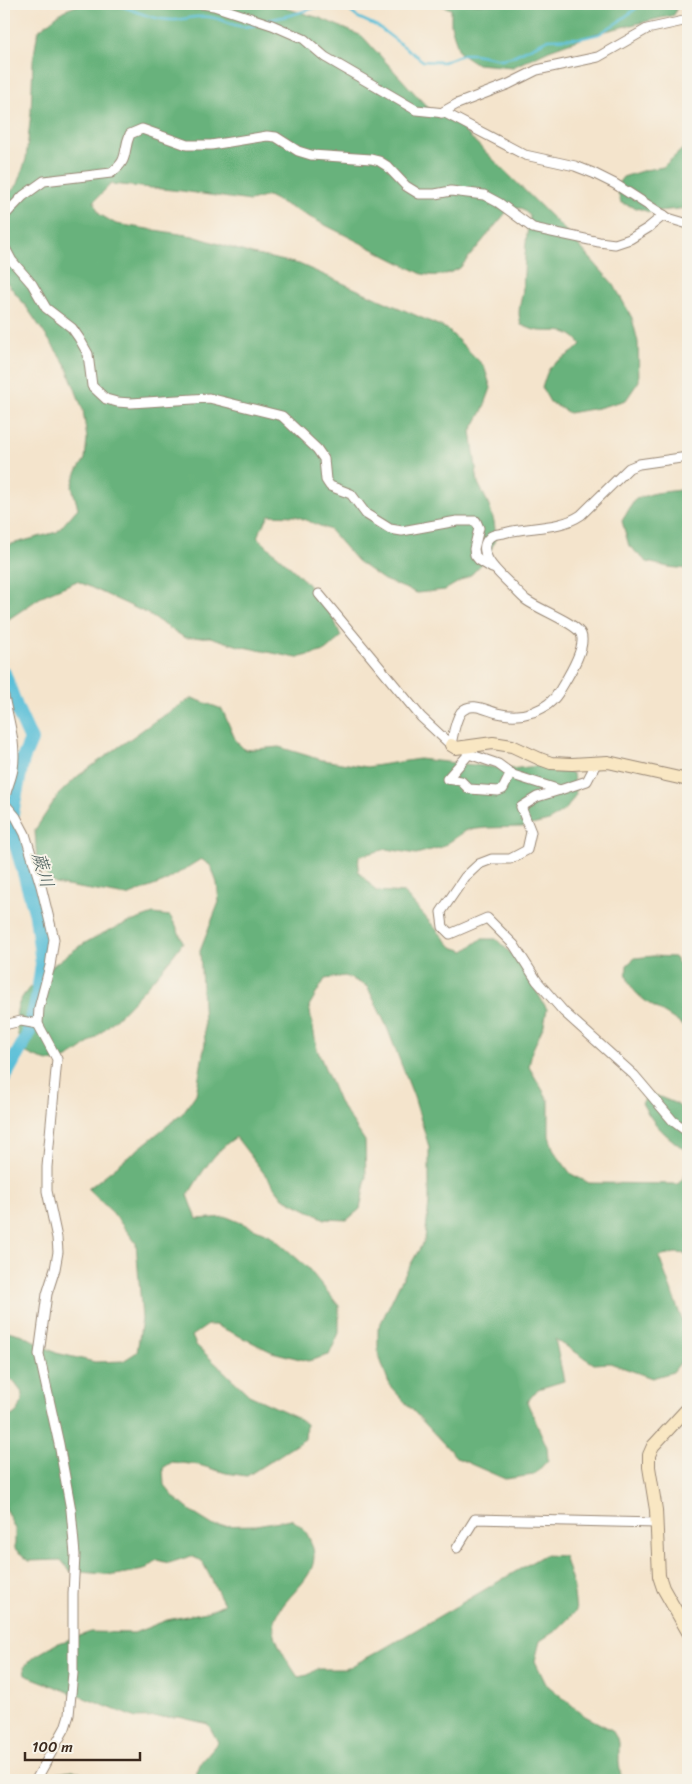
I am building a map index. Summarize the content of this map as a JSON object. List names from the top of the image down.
{
  "water": ["蕨川"],
  "scale_bar": "100 m"
}
